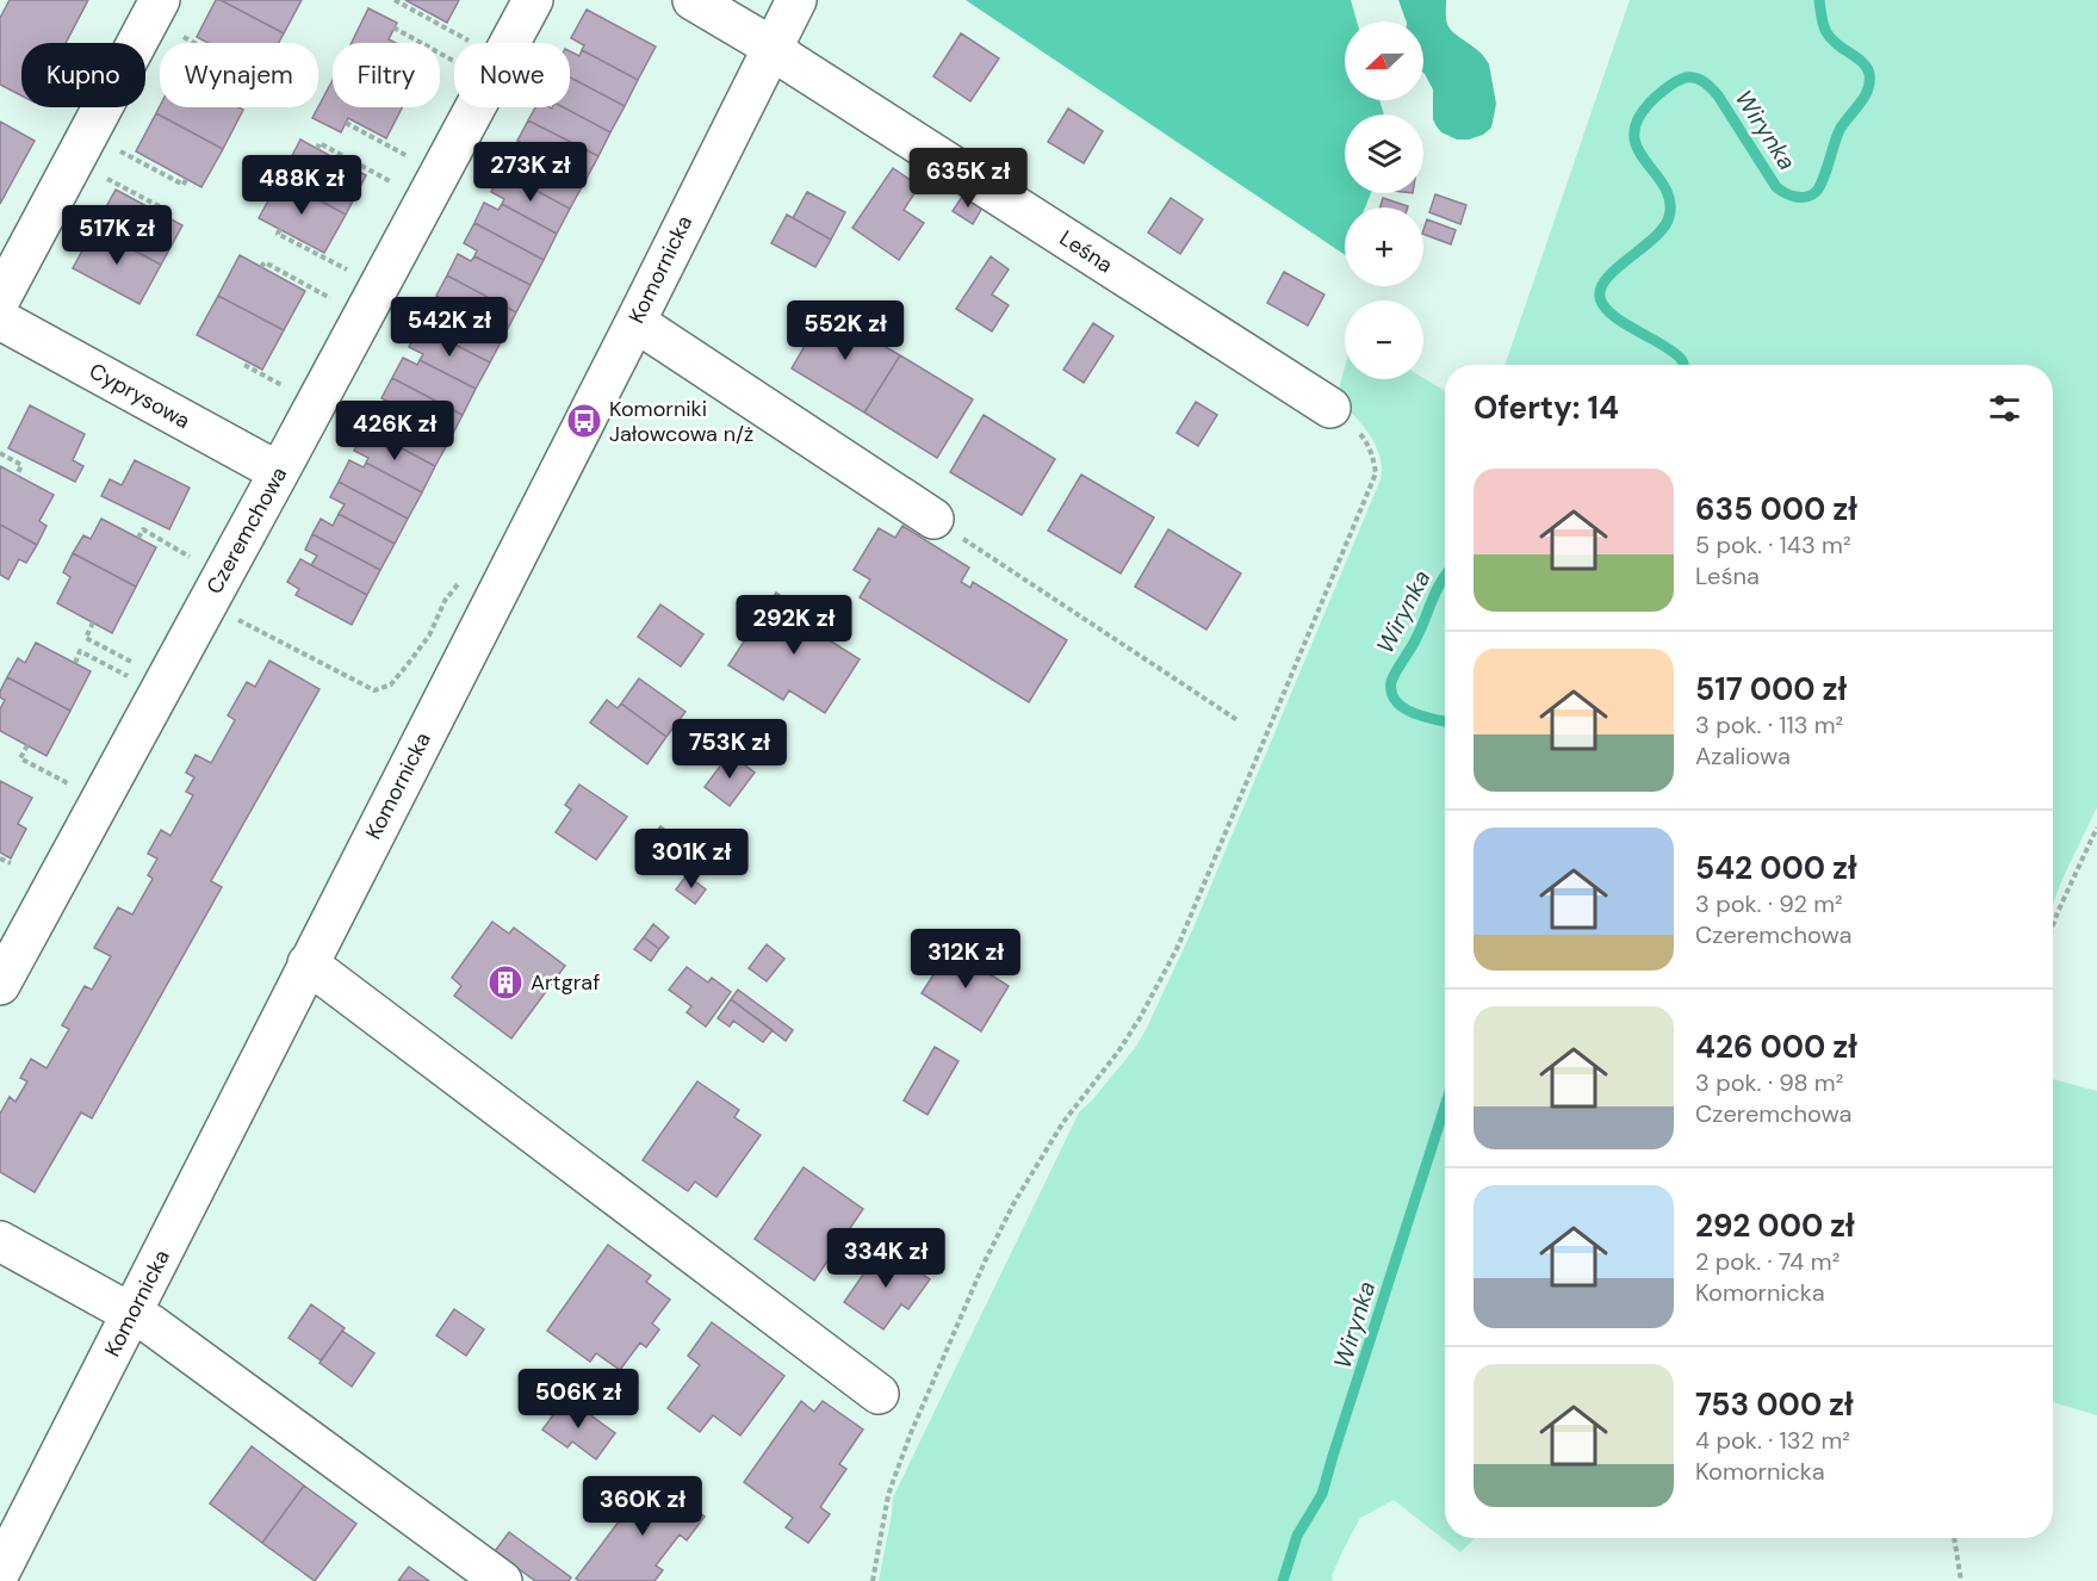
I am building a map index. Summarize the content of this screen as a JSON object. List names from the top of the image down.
{
  "streets": {
    "street": [
      "Leśna",
      "Komornicka",
      "Cyprysowa",
      "Czeremchowa"
    ]
  },
  "crossings": [
    ["Leśna", "Komornicka"],
    ["Cyprysowa", "Czeremchowa"]
  ],
  "water": ["Wirynka"],
  "places": {
    "bus stop": ["Komorniki Jałowcowa n/ż"],
    "building": ["Artgraf"]
  },
  "north": "left",
  "page": {
    "map_buttons": ["+", "−"],
    "chip": [
      "Kupno",
      "Wynajem",
      "Filtry",
      "Nowe"
    ],
    "price": [
      "273K zł",
      "635K zł",
      "488K zł",
      "517K zł",
      "542K zł",
      "552K zł",
      "426K zł",
      "292K zł",
      "753K zł",
      "301K zł",
      "312K zł",
      "334K zł",
      "506K zł",
      "360K zł"
    ],
    "heading": "Oferty: 14",
    "list": [
      {
        "name": "635 000 zł",
        "note": "5 pok. · 143 m² · Leśna"
      },
      {
        "name": "517 000 zł",
        "note": "3 pok. · 113 m² · Azaliowa"
      },
      {
        "name": "542 000 zł",
        "note": "3 pok. · 92 m² · Czeremchowa"
      },
      {
        "name": "426 000 zł",
        "note": "3 pok. · 98 m² · Czeremchowa"
      },
      {
        "name": "292 000 zł",
        "note": "2 pok. · 74 m² · Komornicka"
      },
      {
        "name": "753 000 zł",
        "note": "4 pok. · 132 m² · Komornicka"
      }
    ]
  }
}
